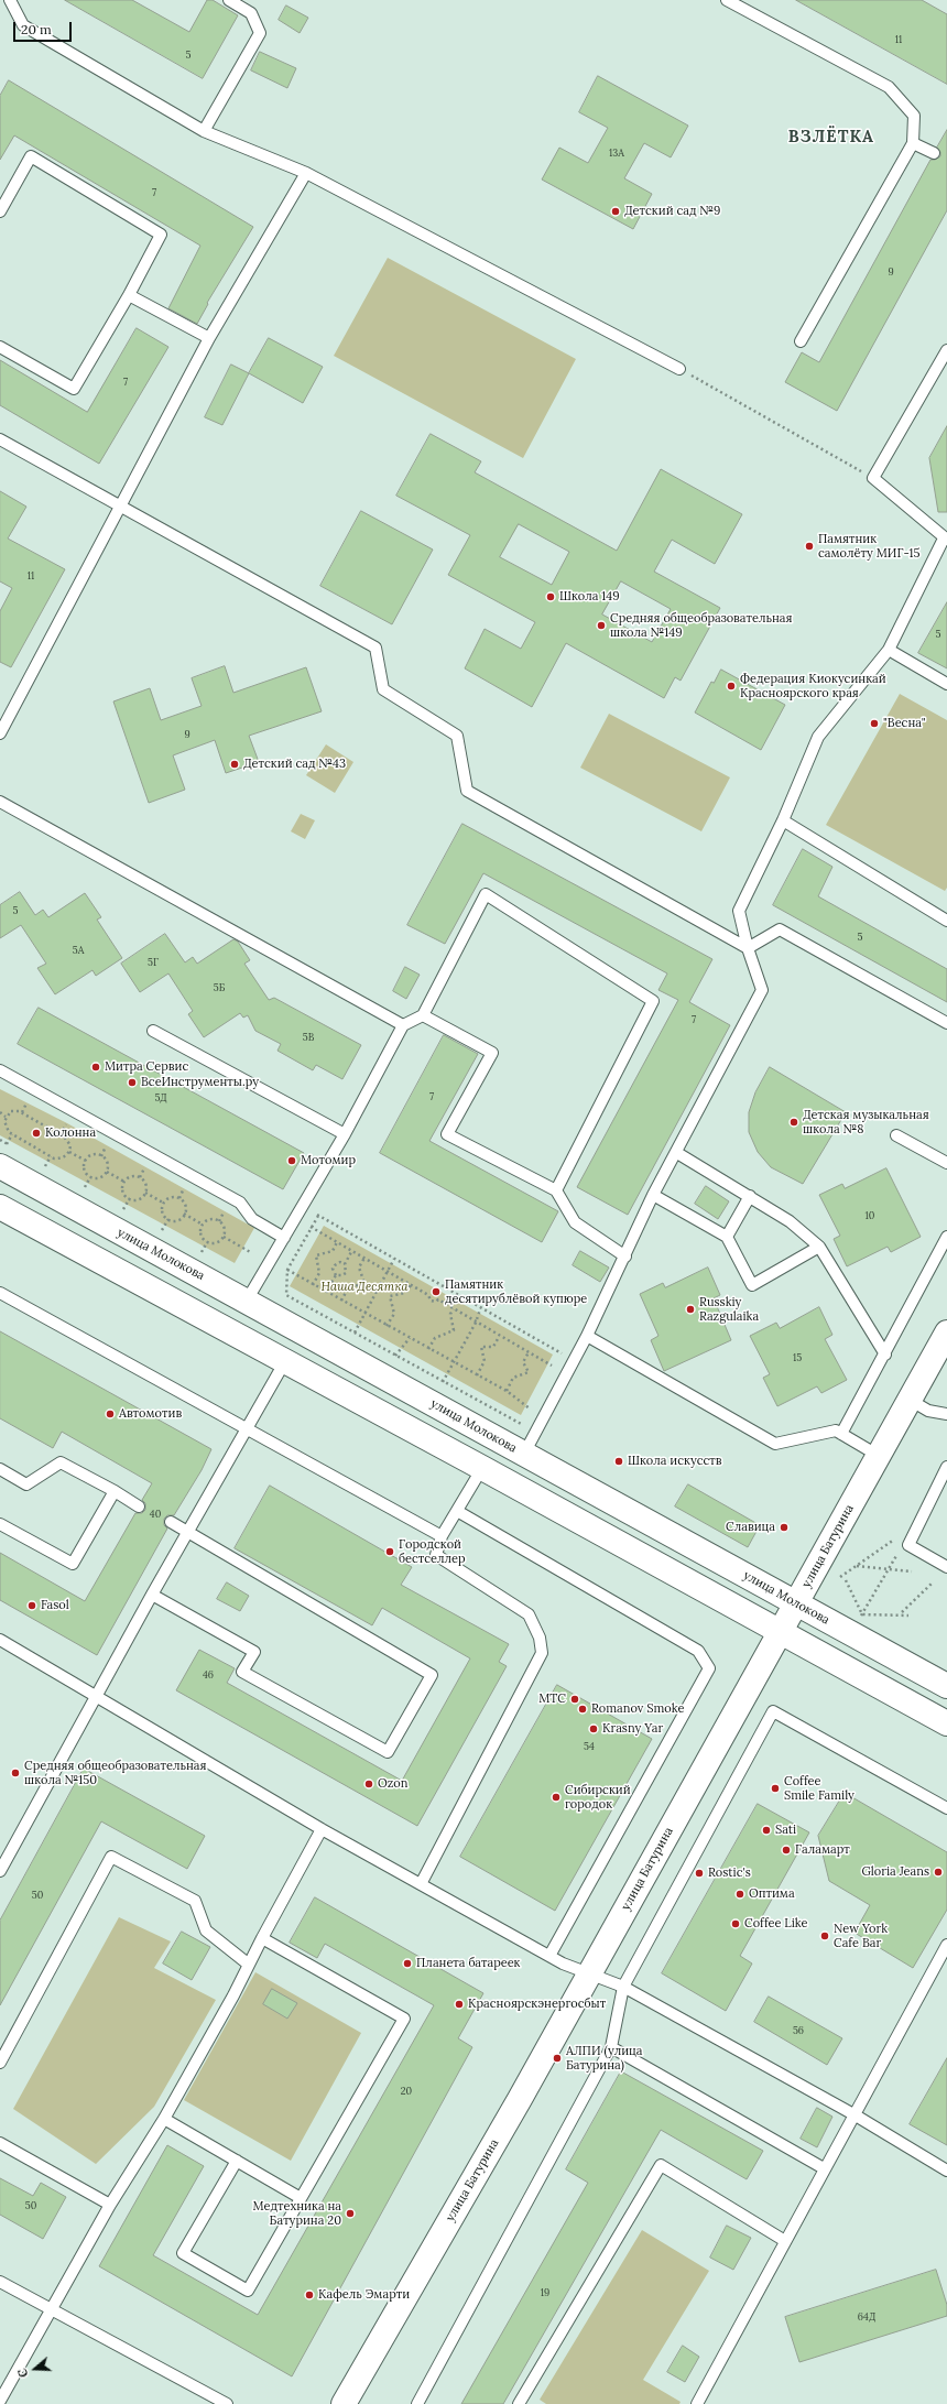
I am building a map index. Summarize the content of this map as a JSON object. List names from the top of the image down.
{
  "streets": {
    "main road": ["улица Молокова", "улица Батурина"]
  },
  "crossings": [
    ["улица Молокова", "улица Батурина"]
  ],
  "districts": ["ВЗЛЁТКА"],
  "parks": ["Наша Десятка"],
  "places": [
    "Детский сад №9",
    "Памятник самолёту МИГ-15",
    "Школа 149",
    "Средняя общеобразовательная школа №149",
    "Федерация Киокусинкай Красноярского края",
    "\"Весна\"",
    "Детский сад №43",
    "Митра Сервис",
    "ВсеИнструменты.ру",
    "Детская музыкальная школа №8",
    "Колонна",
    "Мотомир",
    "Памятник десятирублёвой купюре",
    "Russkiy Razgulaika",
    "Автомотив",
    "Школа искусств",
    "Славица",
    "Городской бестселлер",
    "Fasol",
    "МТС",
    "Romanov Smoke",
    "Krasny Yar",
    "Средняя общеобразовательная школа №150",
    "Ozon",
    "Coffee Smile Family",
    "Сибирский городок",
    "Sati",
    "Галамарт",
    "Gloria Jeans",
    "Rostic's",
    "Оптима",
    "Coffee Like",
    "New York Cafe Bar",
    "Планета батареек",
    "Красноярскэнергосбыт",
    "АЛПИ (улица Батурина)",
    "Медтехника на Батурина 20",
    "Кафель Эмарти"
  ],
  "house_numbers": [
    "11",
    "5",
    "13А",
    "7",
    "9",
    "7",
    "11",
    "5",
    "9",
    "5",
    "5",
    "5А",
    "5Г",
    "5Б",
    "7",
    "5В",
    "7",
    "5Д",
    "10",
    "15",
    "40",
    "46",
    "54",
    "50",
    "56",
    "20",
    "50",
    "19",
    "64Д"
  ],
  "scale_bar": "20 m",
  "north": "left"
}
